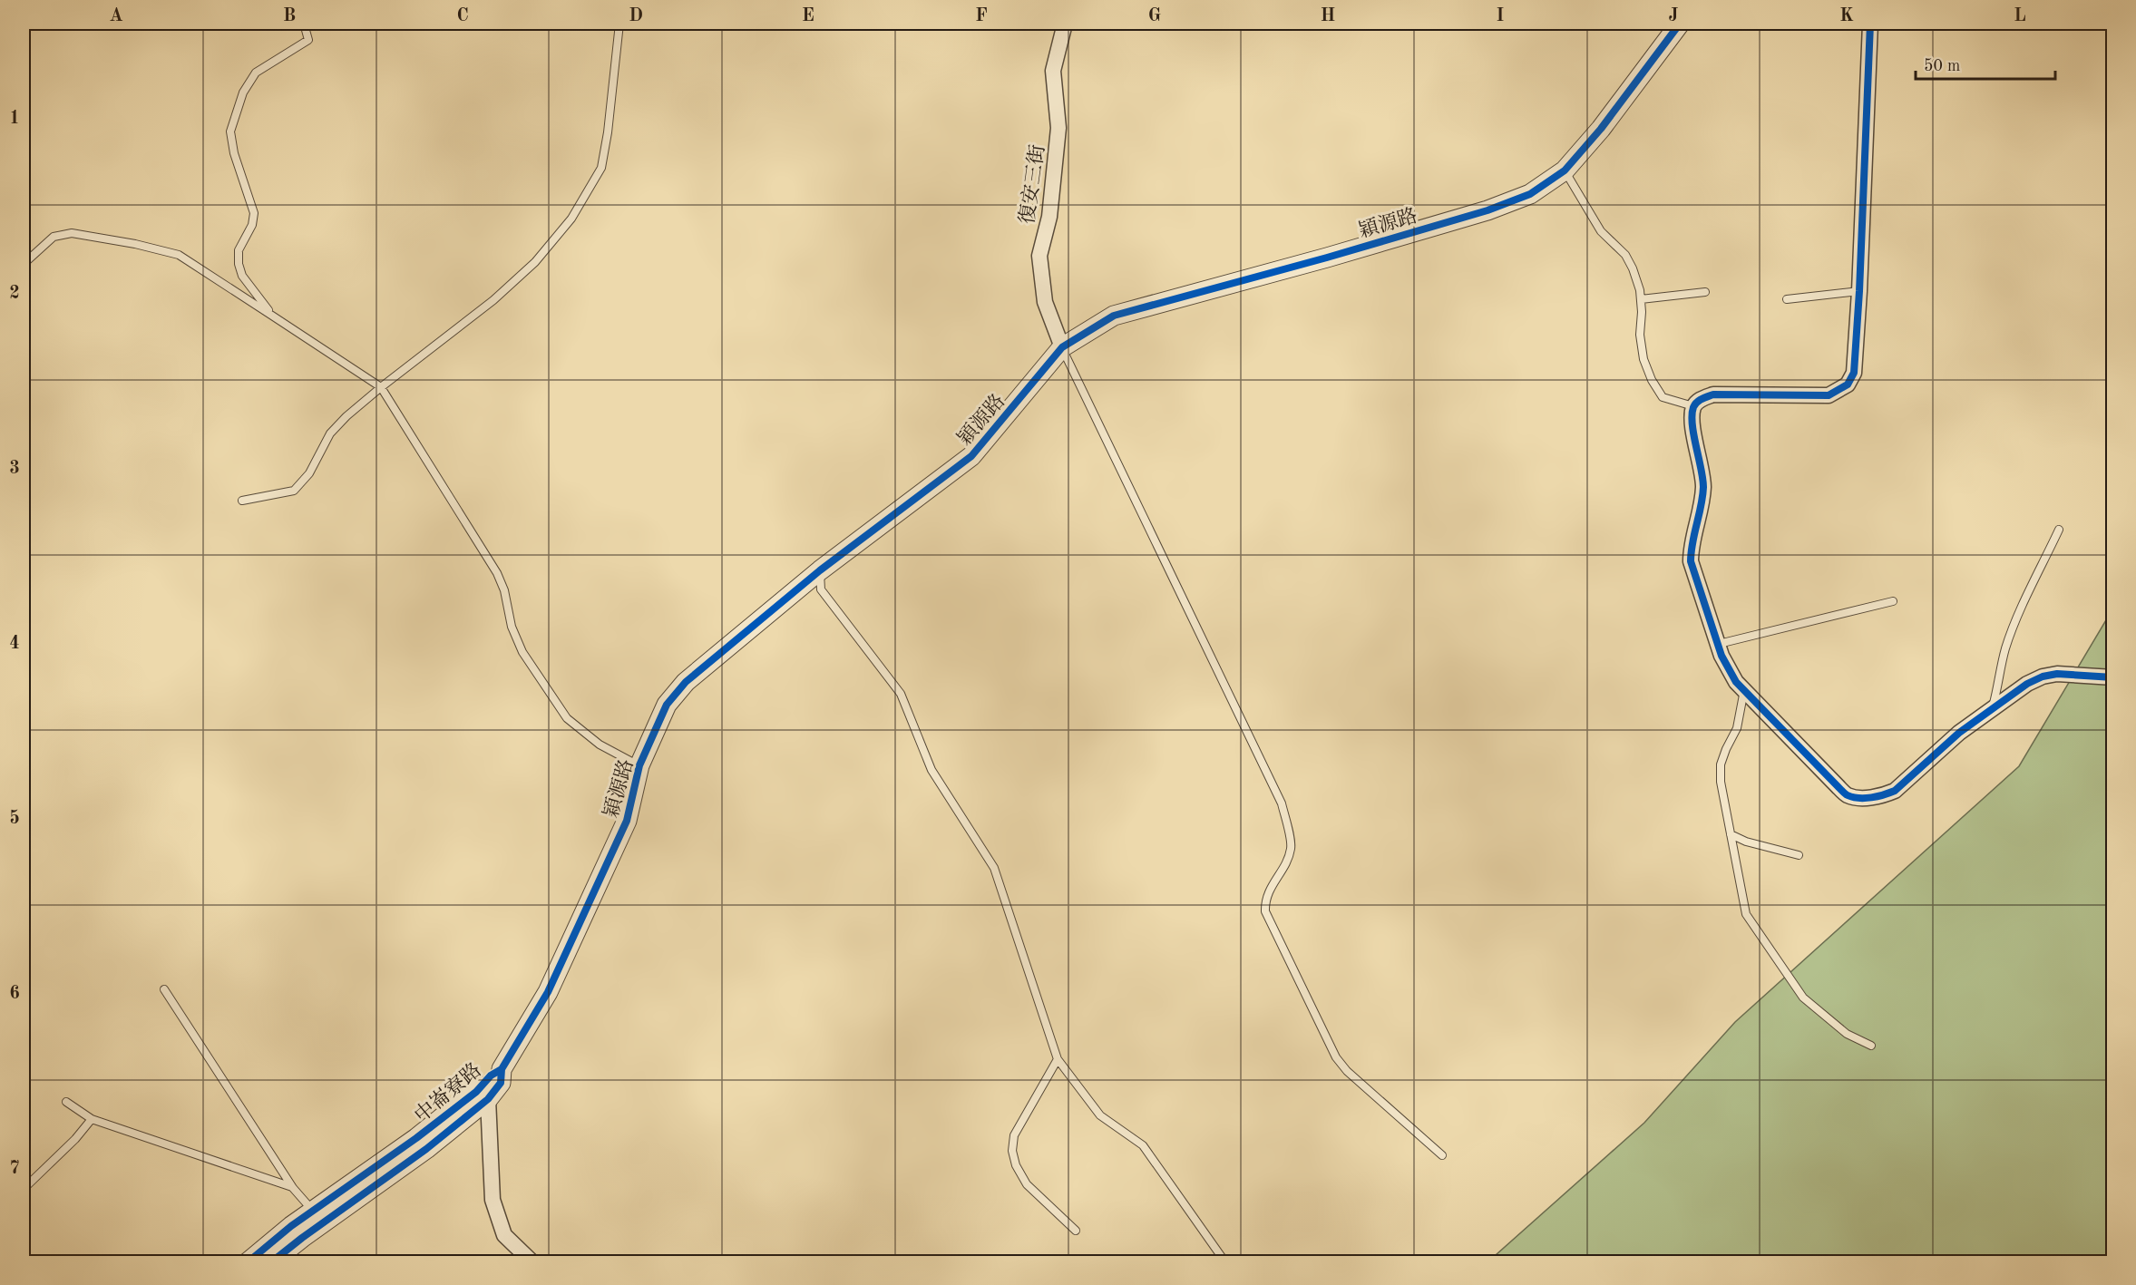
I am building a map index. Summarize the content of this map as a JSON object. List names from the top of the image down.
{
  "streets": {
    "street": ["復安三街", "穎源路", "中崙寮路"]
  },
  "crossings": [
    ["復安三街", "穎源路"],
    ["穎源路", "中崙寮路"]
  ],
  "scale_bar": "50 m",
  "grid": {
    "columns": [
      "A",
      "B",
      "C",
      "D",
      "E",
      "F",
      "G",
      "H",
      "I",
      "J",
      "K",
      "L"
    ],
    "rows": [
      "1",
      "2",
      "3",
      "4",
      "5",
      "6",
      "7"
    ]
  }
}
